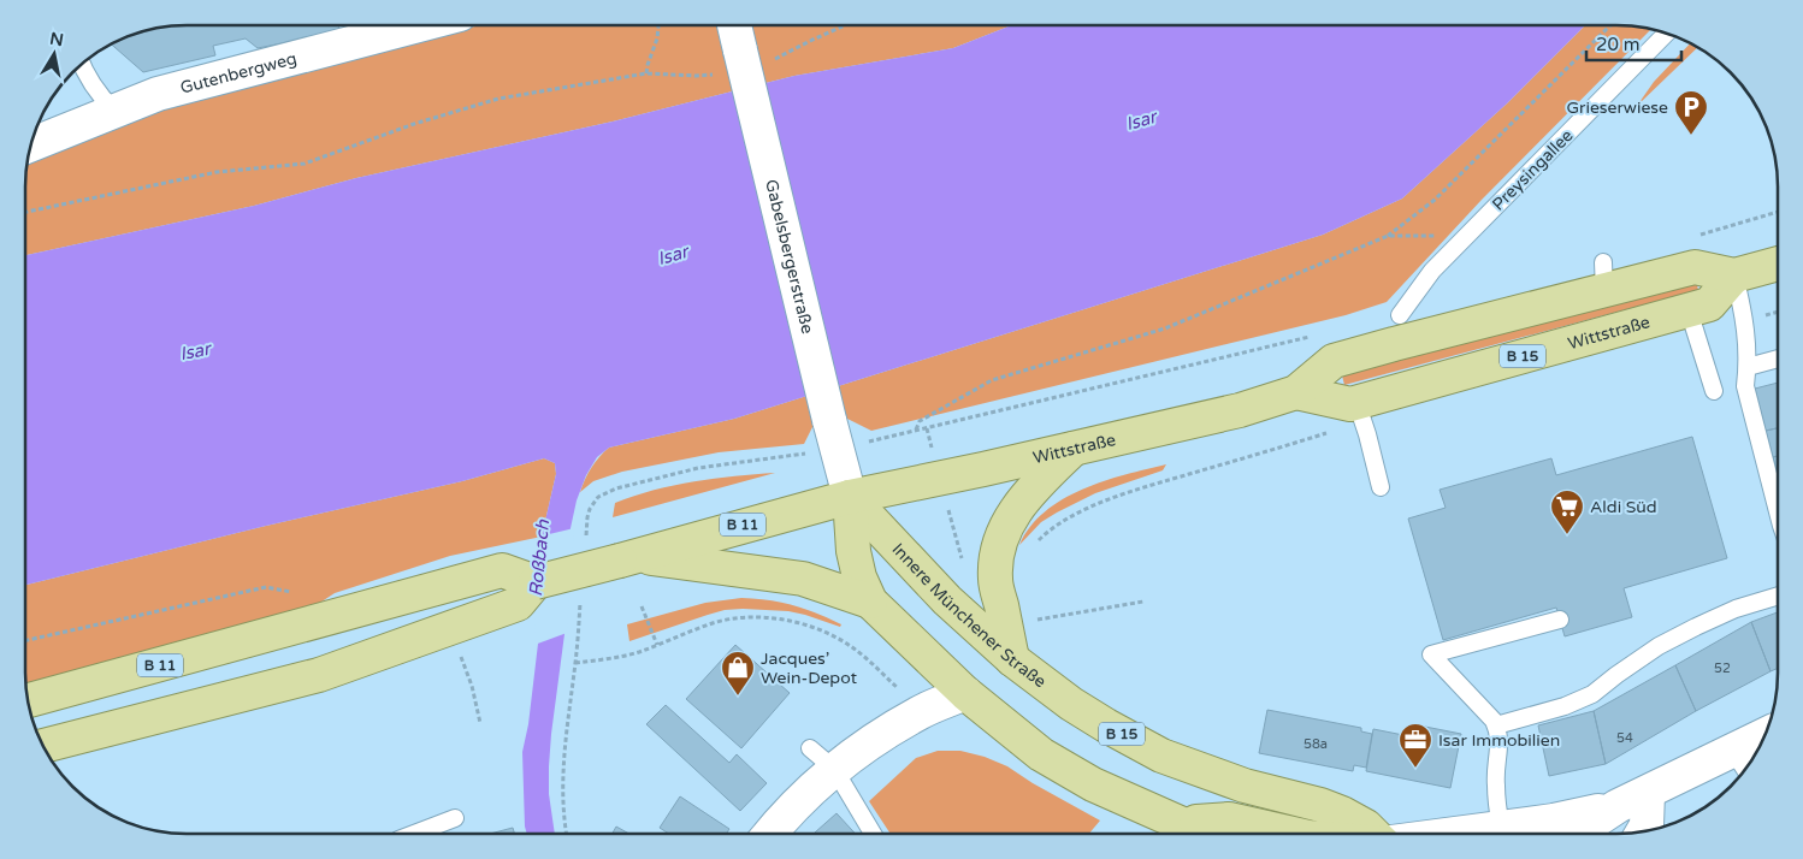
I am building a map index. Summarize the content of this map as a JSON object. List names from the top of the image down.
{
  "streets": {
    "main road": [
      "Wittstraße",
      "B 15",
      "B 11",
      "Innere Münchener Straße"
    ],
    "street": ["Gutenbergweg", "Gabelsbergerstraße"],
    "lane": ["Preysingallee"]
  },
  "crossings": [
    ["Gabelsbergerstraße", "Wittstraße"],
    ["Gabelsbergerstraße", "B 11"],
    ["Gabelsbergerstraße", "Innere Münchener Straße"],
    ["Wittstraße", "B 11"],
    ["Wittstraße", "Innere Münchener Straße"],
    ["B 11", "Innere Münchener Straße"]
  ],
  "water": ["Isar", "Roßbach"],
  "places": {
    "parking": ["Grieserwiese"],
    "supermarket": ["Aldi Süd"],
    "shop": ["Jacques’ Wein-Depot"],
    "office": ["Isar Immobilien"]
  },
  "house_numbers": ["52", "54", "58a"],
  "scale_bar": "20 m",
  "north": "top"
}
